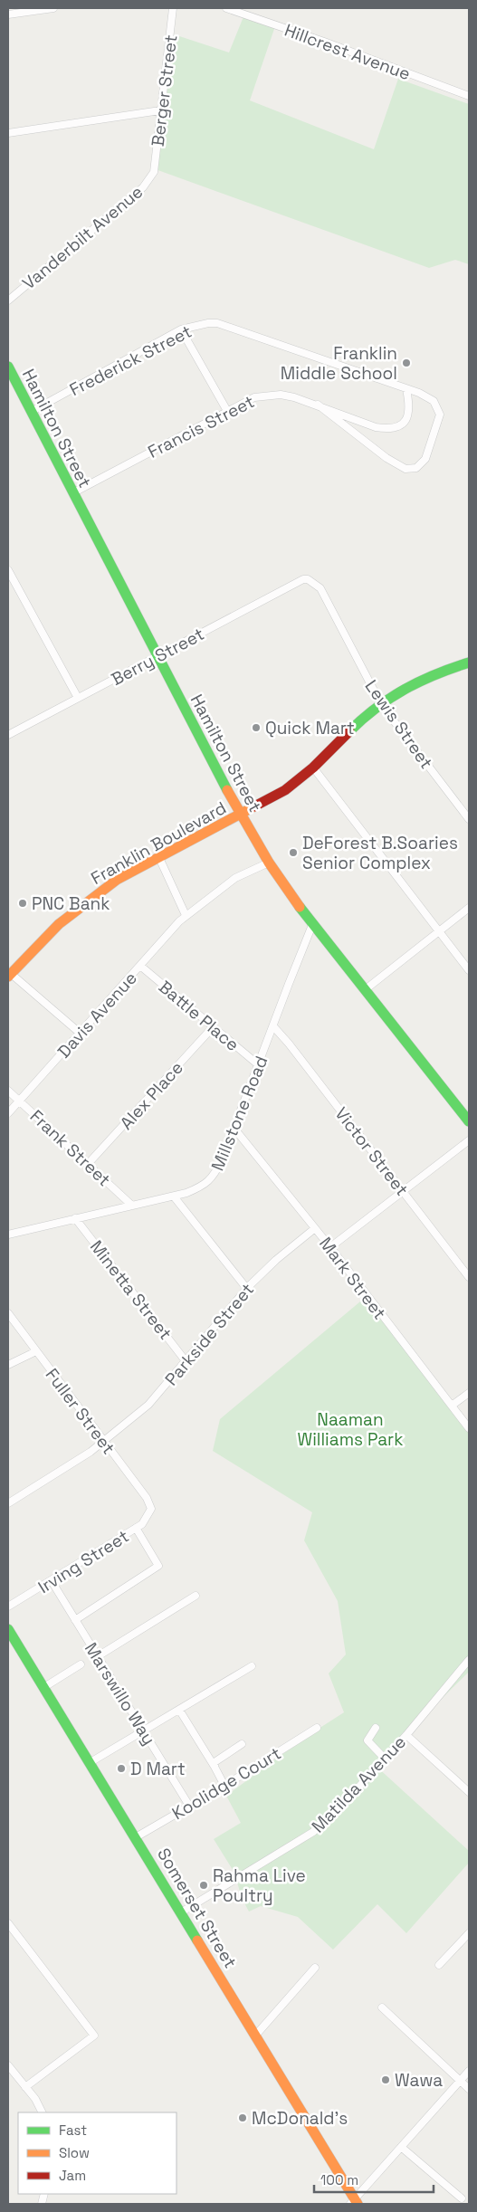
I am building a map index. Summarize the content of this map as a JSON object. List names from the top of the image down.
{
  "streets": {
    "main road": ["Hamilton Street", "Franklin Boulevard", "Somerset Street"],
    "street": [
      "Hillcrest Avenue",
      "Berger Street",
      "Vanderbilt Avenue",
      "Frederick Street",
      "Francis Street",
      "Berry Street",
      "Lewis Street",
      "Davis Avenue",
      "Battle Place",
      "Alex Place",
      "Millstone Road",
      "Frank Street",
      "Victor Street",
      "Mark Street",
      "Minetta Street",
      "Parkside Street",
      "Fuller Street",
      "Irving Street",
      "Marswillo Way",
      "Koolidge Court",
      "Matilda Avenue"
    ]
  },
  "crossings": [
    ["Berger Street", "Vanderbilt Avenue"],
    ["Frederick Street", "Francis Street"],
    ["Frederick Street", "Hamilton Street"],
    ["Francis Street", "Hamilton Street"],
    ["Hamilton Street", "Berry Street"],
    ["Hamilton Street", "Franklin Boulevard"],
    ["Hamilton Street", "Davis Avenue"],
    ["Hamilton Street", "Millstone Road"],
    ["Berry Street", "Lewis Street"],
    ["Lewis Street", "Franklin Boulevard"],
    ["Davis Avenue", "Battle Place"],
    ["Davis Avenue", "Frank Street"],
    ["Battle Place", "Alex Place"],
    ["Battle Place", "Millstone Road"],
    ["Alex Place", "Frank Street"],
    ["Millstone Road", "Frank Street"],
    ["Millstone Road", "Victor Street"],
    ["Millstone Road", "Mark Street"],
    ["Millstone Road", "Minetta Street"],
    ["Mark Street", "Parkside Street"],
    ["Minetta Street", "Parkside Street"],
    ["Parkside Street", "Fuller Street"],
    ["Fuller Street", "Irving Street"],
    ["Irving Street", "Marswillo Way"],
    ["Marswillo Way", "Koolidge Court"],
    ["Koolidge Court", "Somerset Street"],
    ["Matilda Avenue", "Somerset Street"]
  ],
  "parks": ["Naaman Williams Park"],
  "places": [
    "Franklin Middle School",
    "Quick Mart",
    "DeForest B.Soaries Senior Complex",
    "PNC Bank",
    "D Mart",
    "Rahma Live Poultry",
    "Wawa",
    "McDonald's"
  ],
  "legend": ["Fast", "Slow", "Jam"],
  "scale_bar": "100 m"
}
